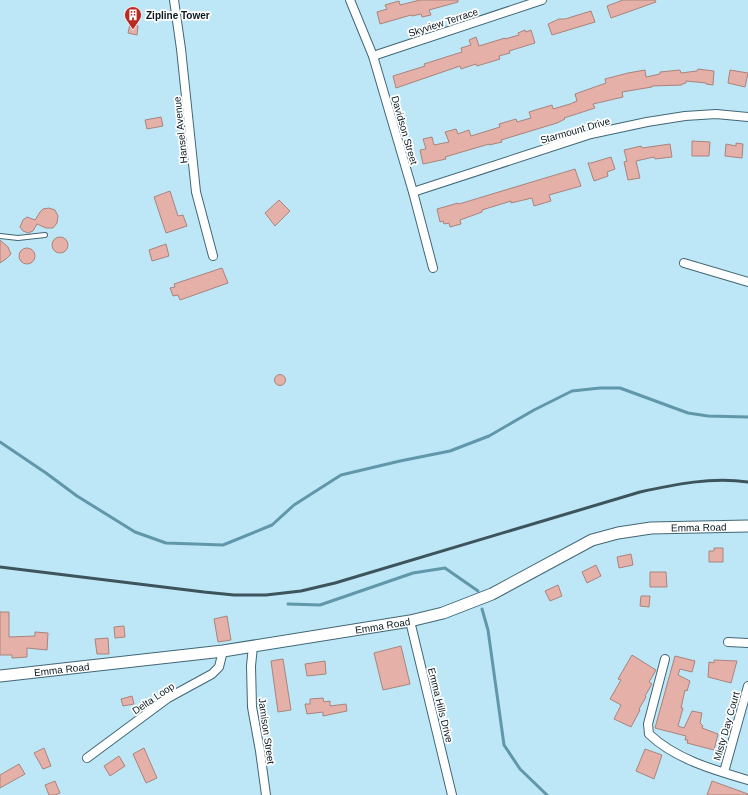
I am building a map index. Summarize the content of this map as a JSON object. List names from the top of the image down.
{
  "streets": {
    "street": [
      "Skyview Terrace",
      "Hansel Avenue",
      "Davidson Street",
      "Starmount Drive",
      "Emma Road",
      "Delta Loop",
      "Emma Hills Drive",
      "Misty Day Court",
      "Jamison Street"
    ]
  },
  "crossings": [
    ["Skyview Terrace", "Davidson Street"],
    ["Davidson Street", "Starmount Drive"],
    ["Emma Road", "Delta Loop"],
    ["Emma Road", "Emma Hills Drive"],
    ["Emma Road", "Jamison Street"]
  ],
  "places": {
    "building": ["Zipline Tower"]
  }
}
